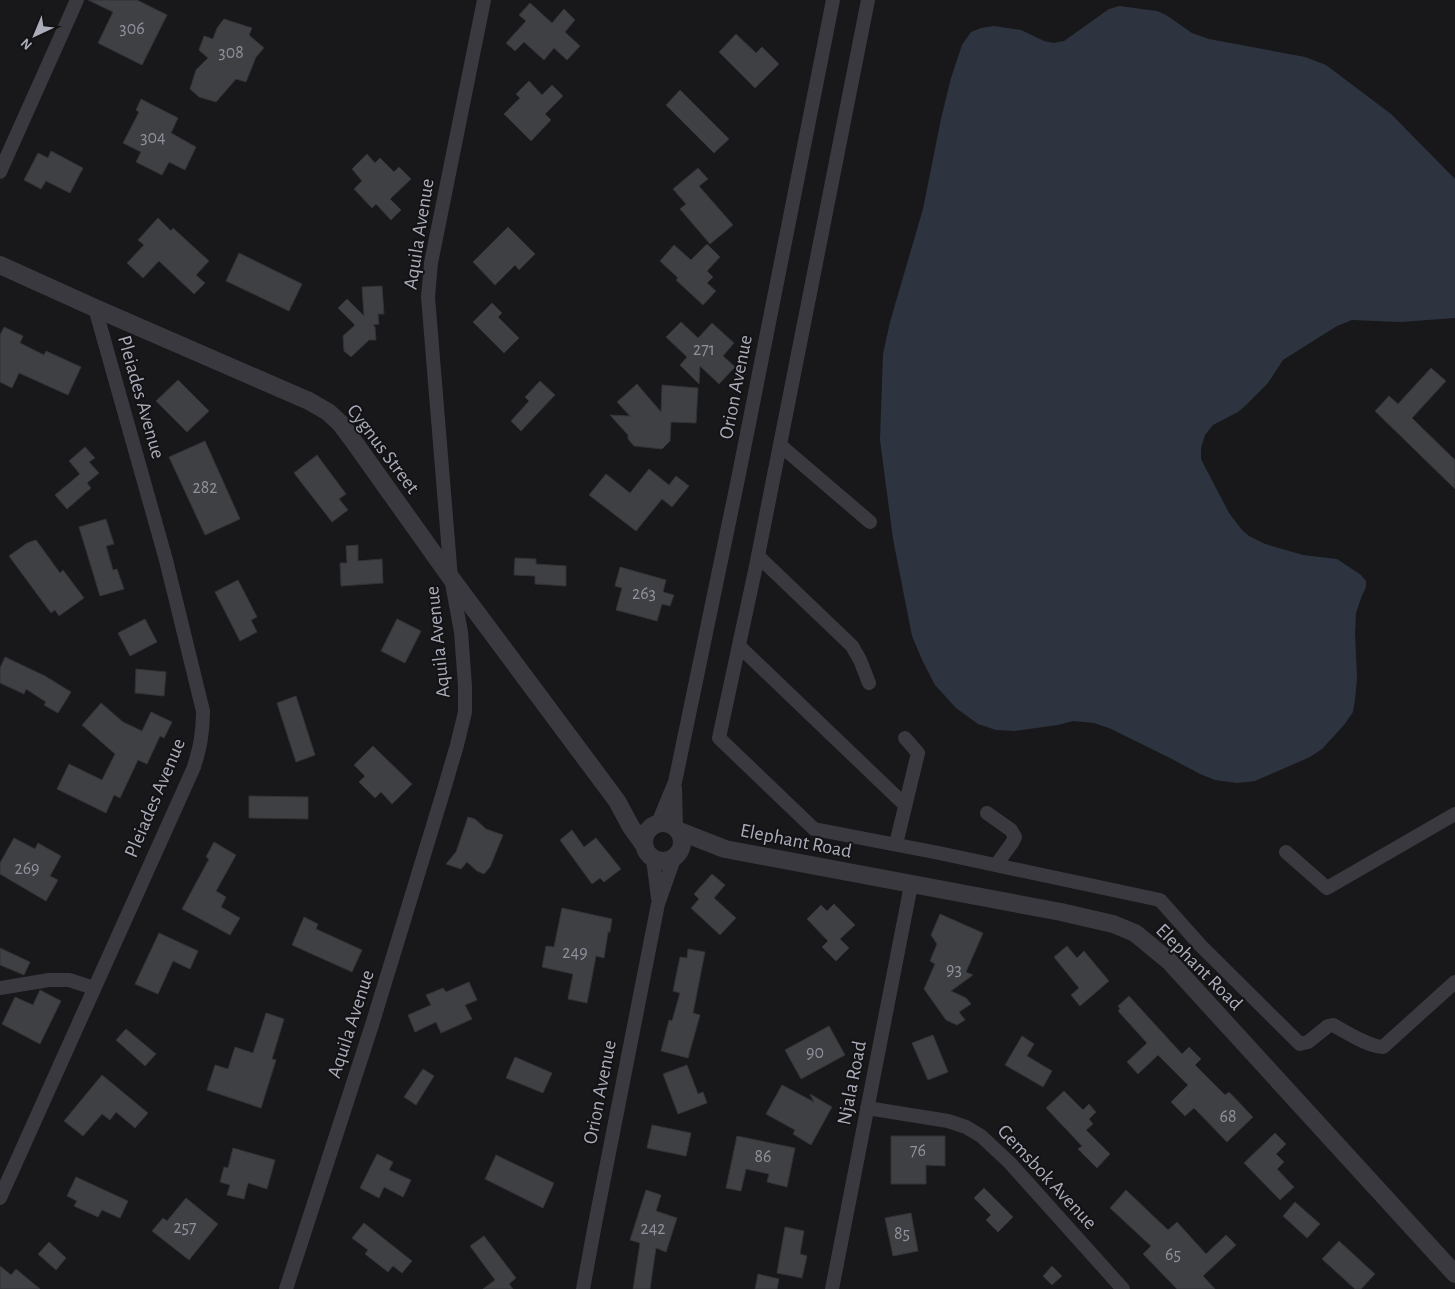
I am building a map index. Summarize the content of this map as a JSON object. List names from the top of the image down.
{
  "streets": {
    "street": [
      "Aquila Avenue",
      "Orion Avenue",
      "Pleiades Avenue",
      "Cygnus Street",
      "Elephant Road",
      "Njala Road",
      "Gemsbok Avenue"
    ]
  },
  "crossings": [
    ["Aquila Avenue", "Cygnus Street"],
    ["Orion Avenue", "Cygnus Street"],
    ["Orion Avenue", "Elephant Road"],
    ["Pleiades Avenue", "Cygnus Street"],
    ["Cygnus Street", "Elephant Road"],
    ["Elephant Road", "Njala Road"],
    ["Njala Road", "Gemsbok Avenue"]
  ],
  "house_numbers": [
    "306",
    "308",
    "304",
    "271",
    "282",
    "263",
    "269",
    "249",
    "93",
    "90",
    "68",
    "76",
    "86",
    "257",
    "242",
    "85",
    "65"
  ],
  "north": "bottom left"
}
